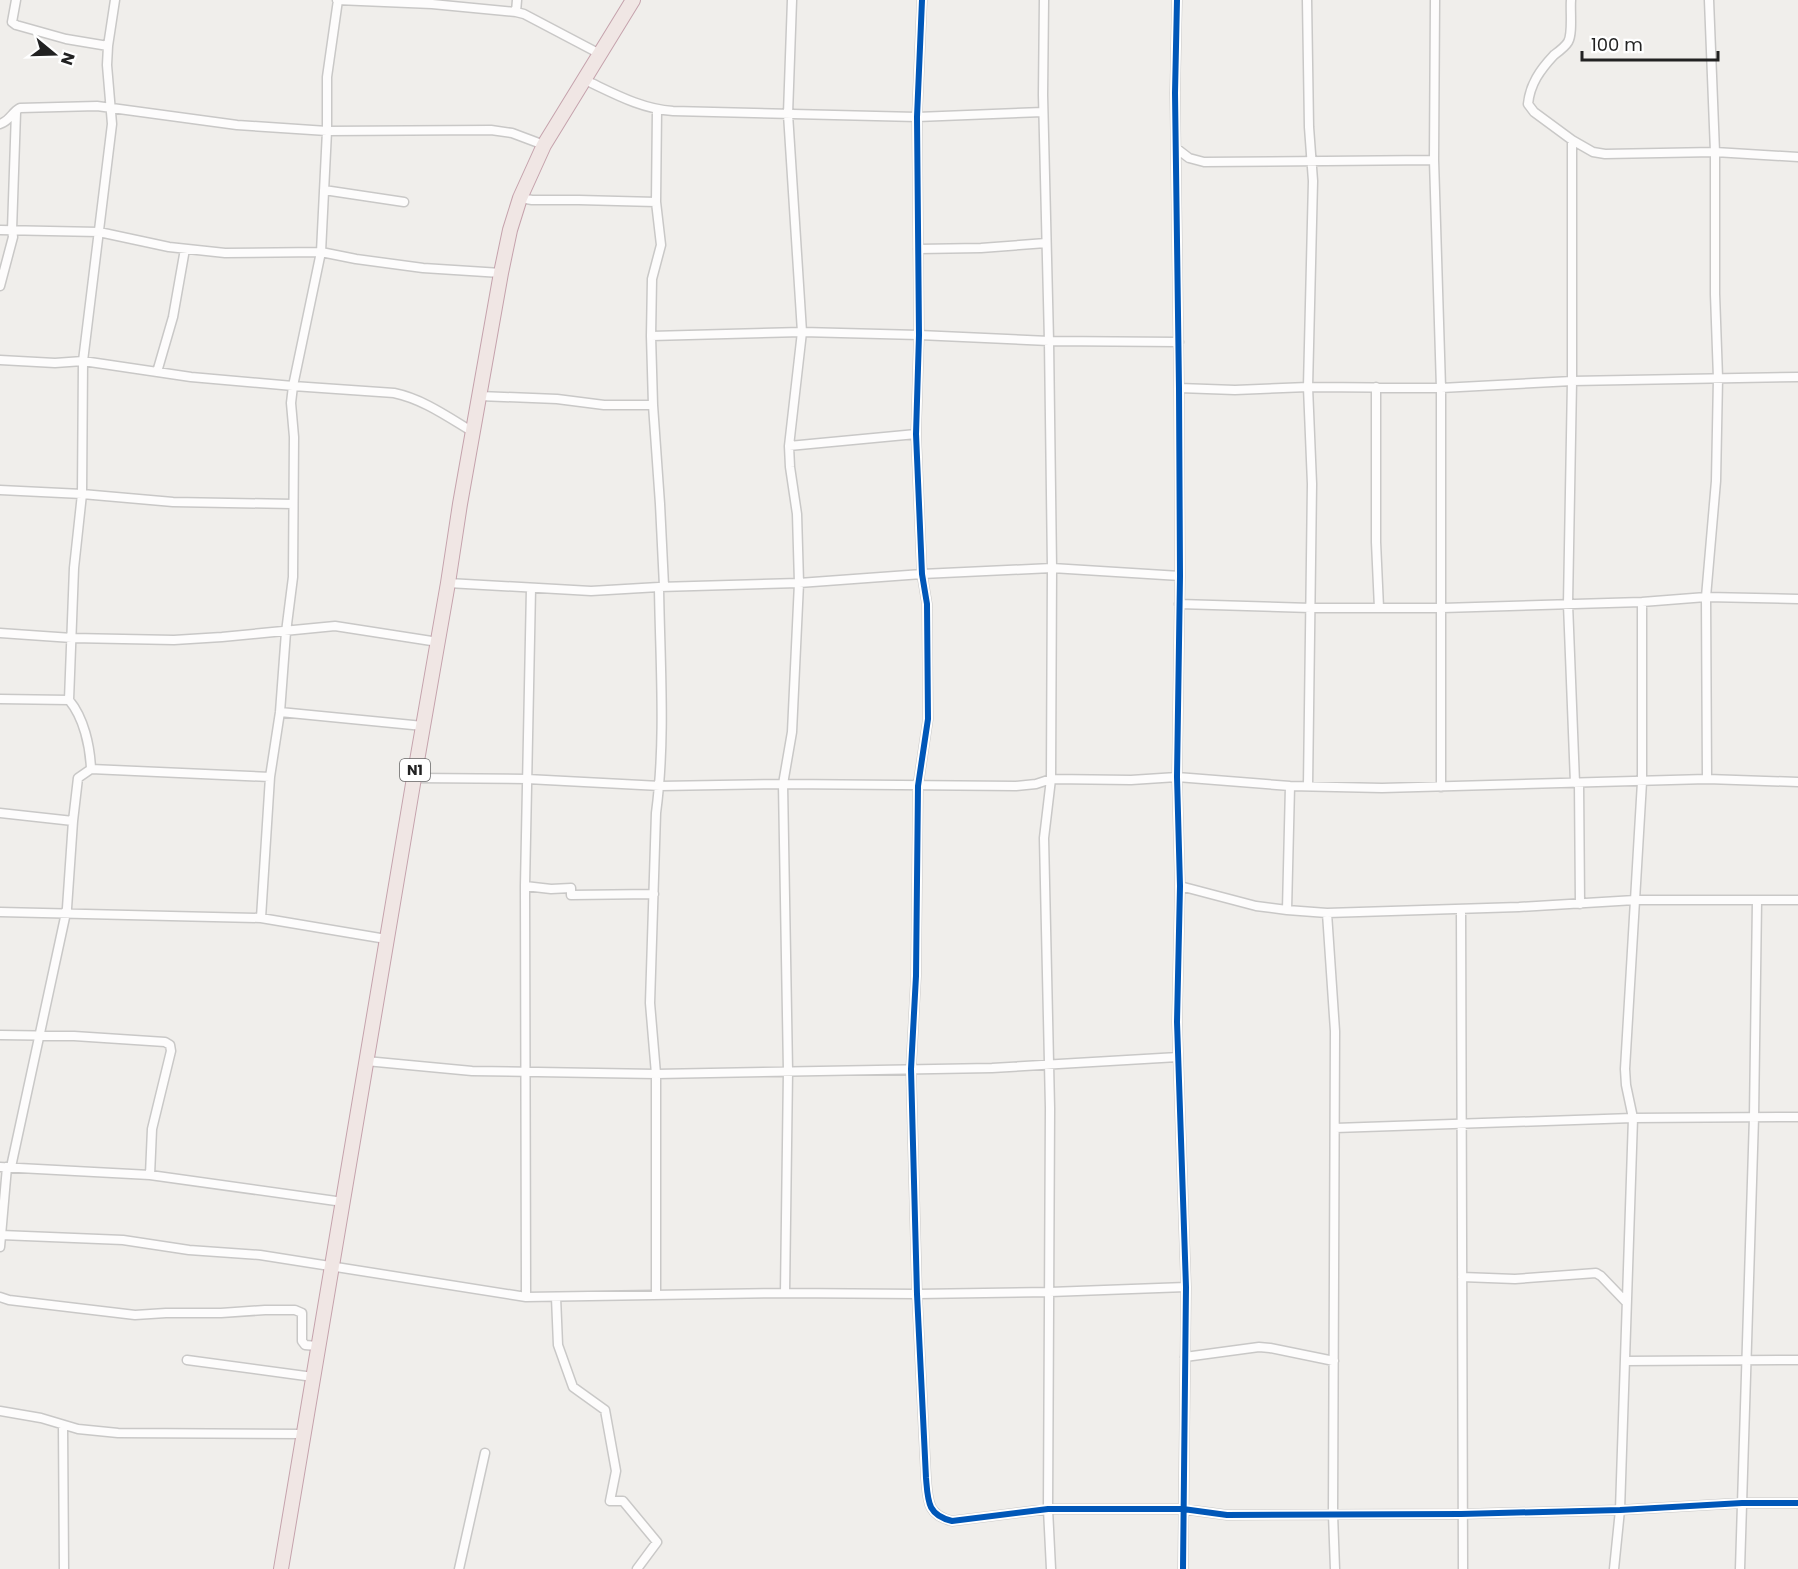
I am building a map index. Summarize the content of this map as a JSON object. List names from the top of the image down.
{
  "streets": {
    "highway": ["N1"]
  },
  "scale_bar": "100 m",
  "north": "right"
}
